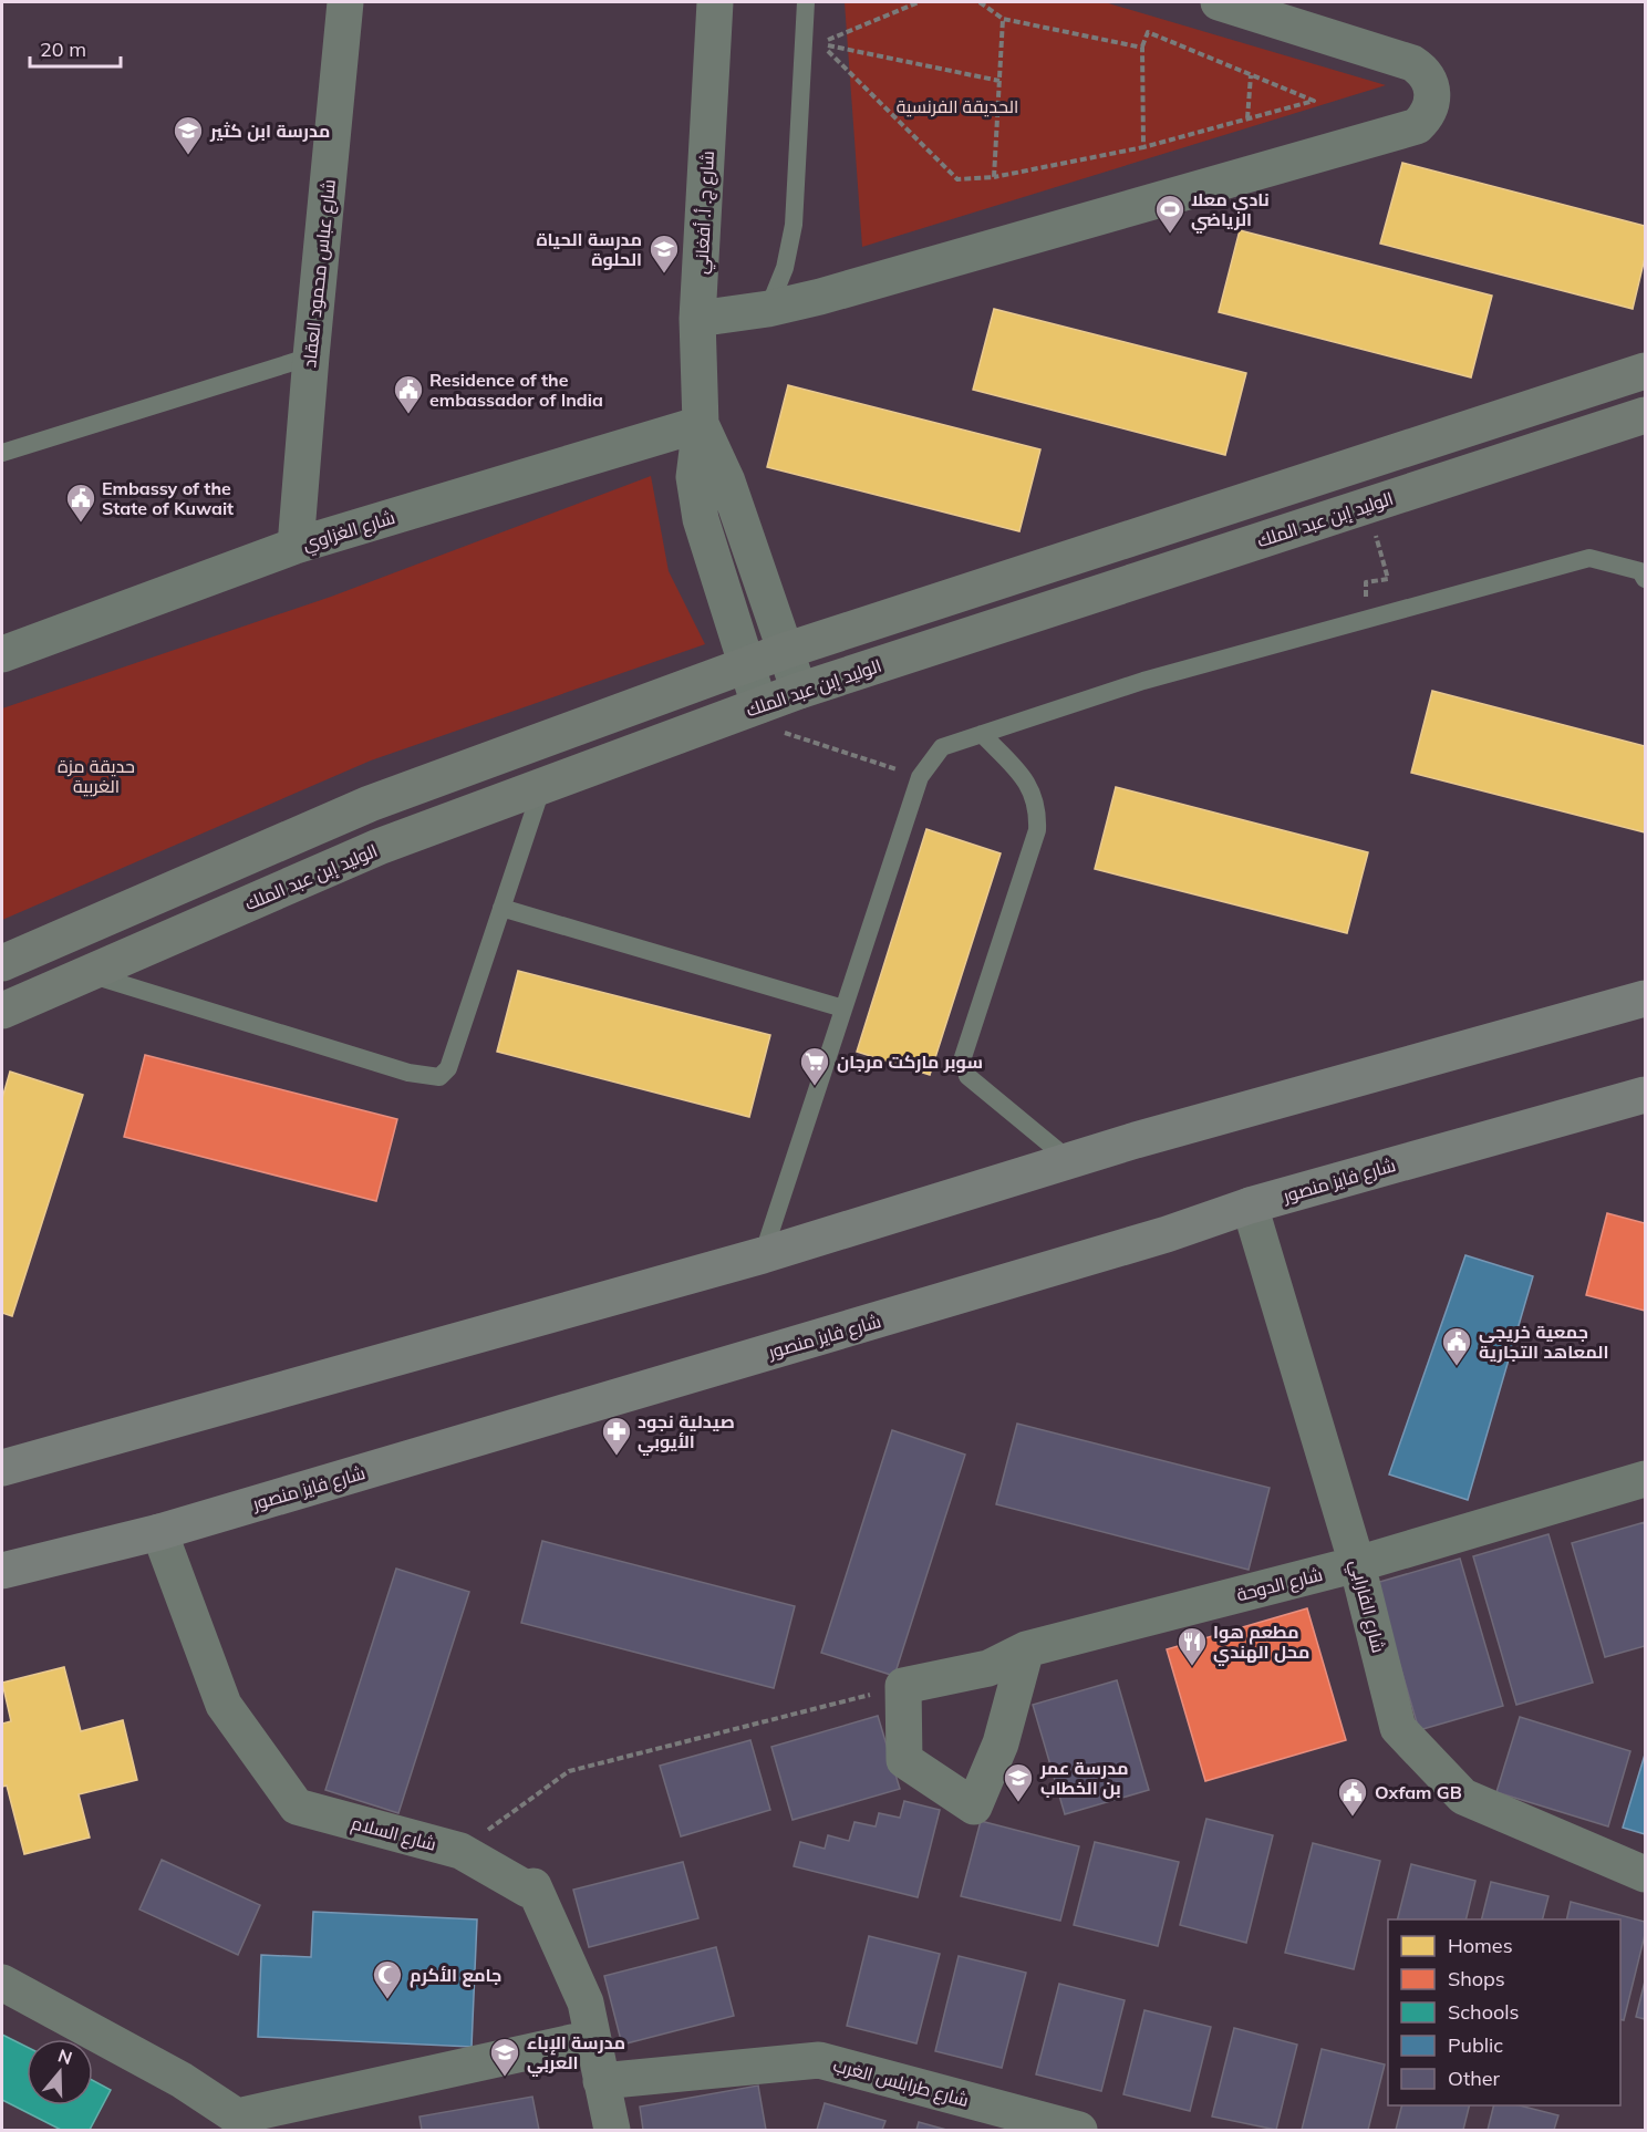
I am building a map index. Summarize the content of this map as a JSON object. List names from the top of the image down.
{
  "streets": {
    "highway": ["شارع فايز منصور"],
    "main road": ["الوليد إبن عبد الملك"],
    "street": [
      "شارع ج. أ. أفغاني",
      "شارع عباس محمود العقاد",
      "شارع الغزاوي",
      "شارع الدوحة",
      "شارع الفارابي",
      "شارع السلام",
      "شارع طرابلس الغرب"
    ]
  },
  "crossings": [
    ["شارع ج. أ. أفغاني", "الوليد إبن عبد الملك"],
    ["شارع ج. أ. أفغاني", "شارع الغزاوي"],
    ["شارع عباس محمود العقاد", "شارع الغزاوي"],
    ["شارع فايز منصور", "شارع الفارابي"],
    ["شارع فايز منصور", "شارع السلام"],
    ["شارع الدوحة", "شارع الفارابي"],
    ["شارع السلام", "شارع طرابلس الغرب"]
  ],
  "parks": ["الحديقة الفرنسية", "حديقة مزة الغربية"],
  "places": {
    "school or university": [
      "مدرسة ابن كثير",
      "مدرسة الحياة الحلوة",
      "مدرسة عمر بن الخطاب",
      "مدرسة الإباء العربي"
    ],
    "sports": ["نادي معلا الرياضي"],
    "public building": [
      "Residence of the embassador of India",
      "Embassy of the State of Kuwait",
      "جمعية خريجي المعاهد التجارية",
      "Oxfam GB"
    ],
    "supermarket": ["سوبر ماركت مرجان"],
    "pharmacy": ["صيدلية نجود الأيوبي"],
    "restaurant": ["مطعم هوا محل الهندي"],
    "mosque": ["جامع الأكرم"]
  },
  "legend": [
    "Homes",
    "Shops",
    "Schools",
    "Public",
    "Other"
  ],
  "scale_bar": "20 m",
  "north": "top"
}
